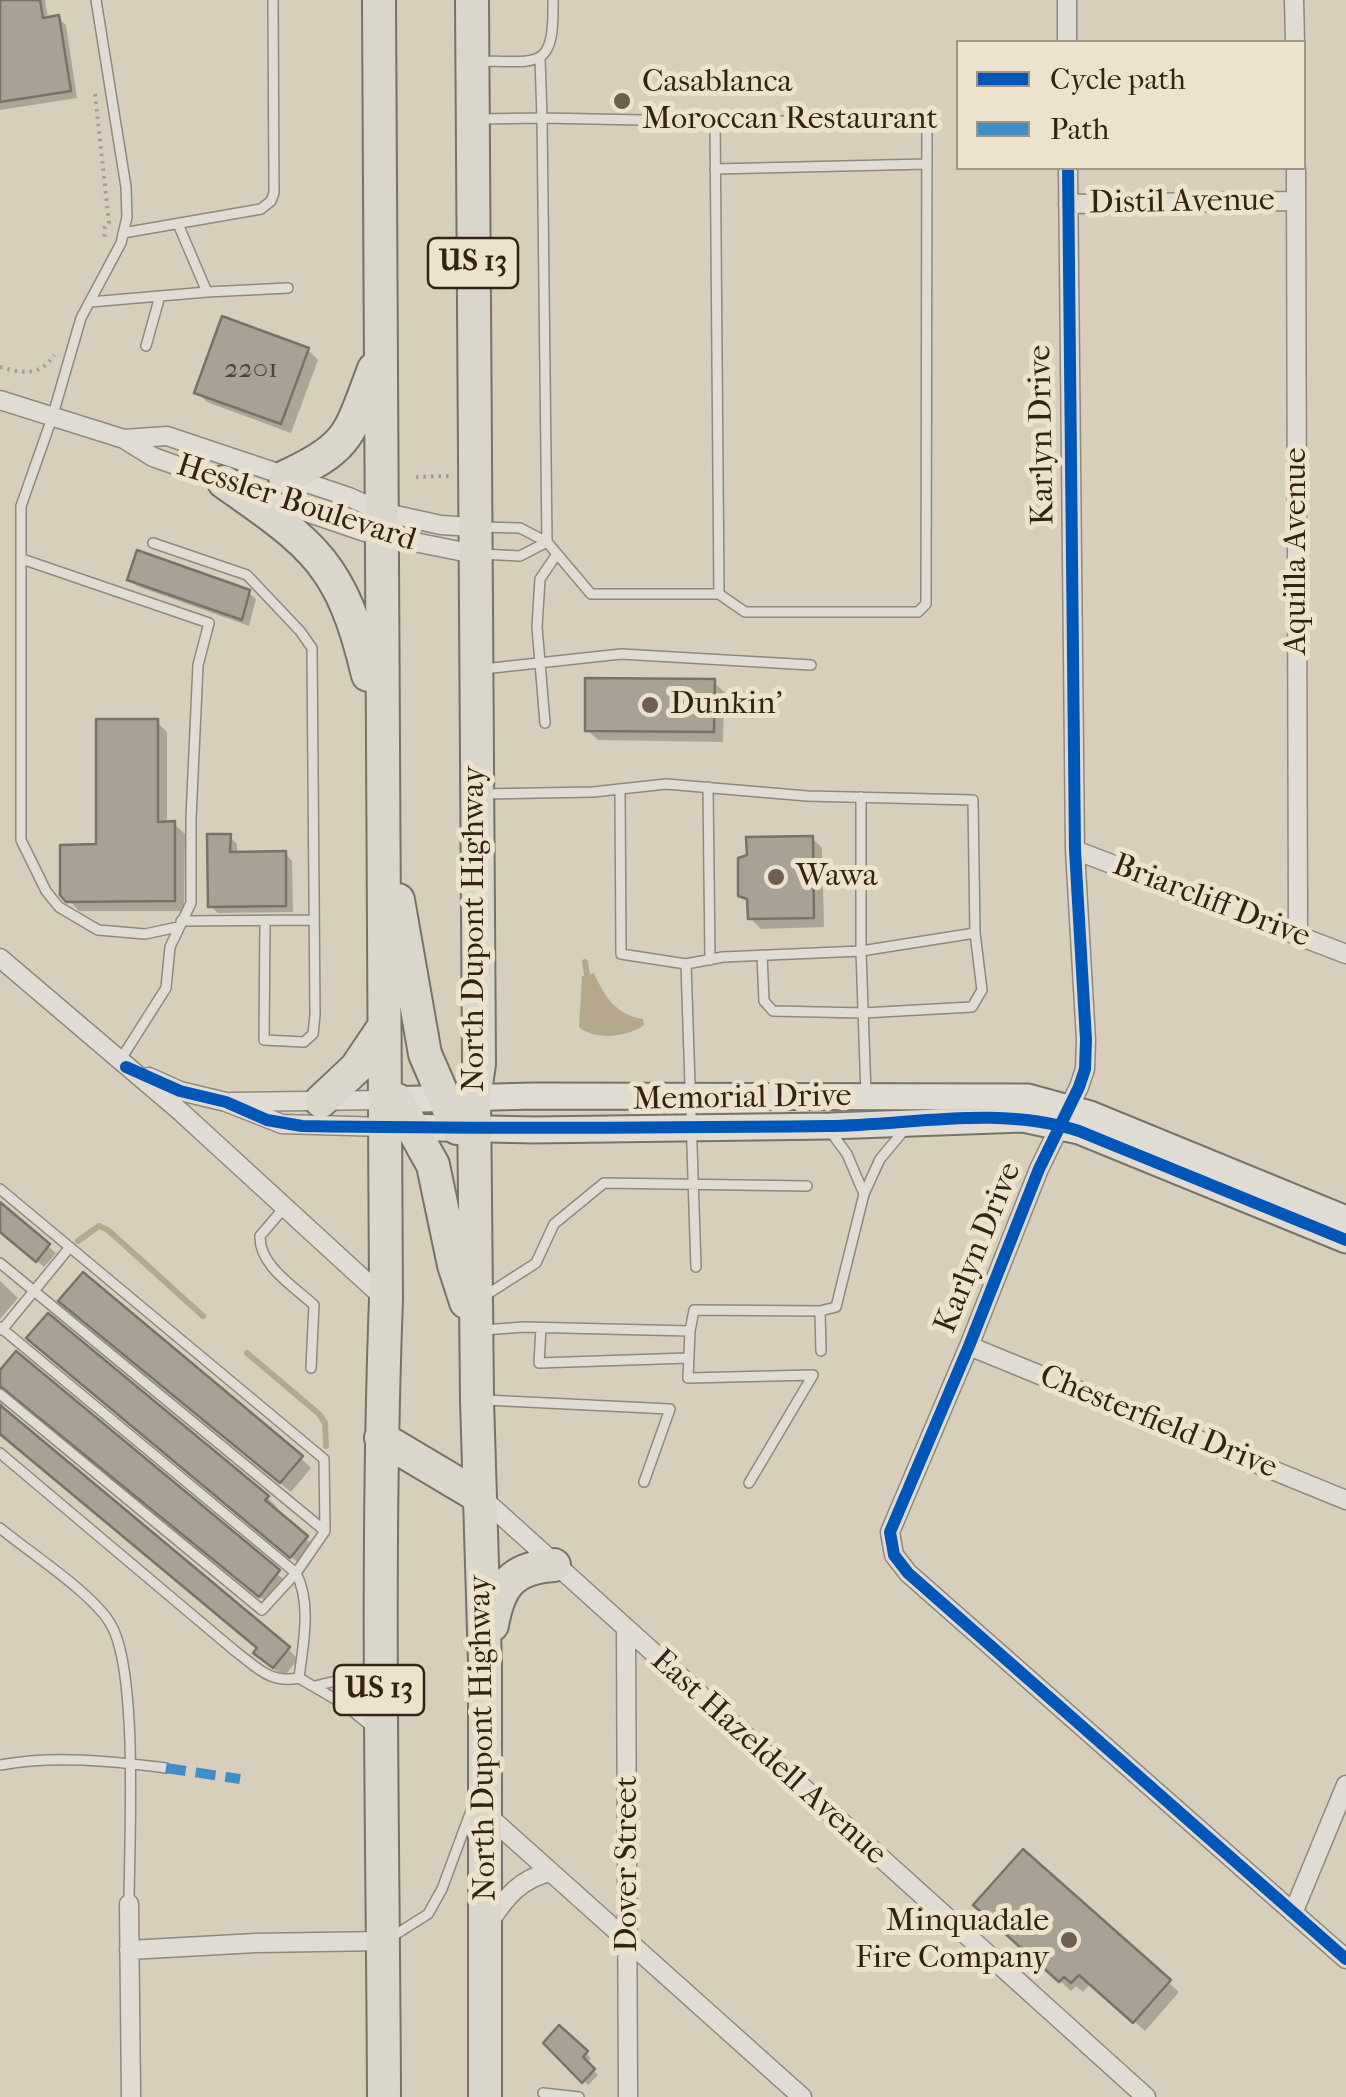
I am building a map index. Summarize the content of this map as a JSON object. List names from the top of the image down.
{
  "streets": {
    "highway": ["US 13", "North Dupont Highway"],
    "street": [
      "Distil Avenue",
      "Karlyn Drive",
      "Hessler Boulevard",
      "Aquilla Avenue",
      "Briarcliff Drive",
      "Memorial Drive",
      "Chesterfield Drive",
      "East Hazeldell Avenue",
      "Dover Street"
    ]
  },
  "crossings": [
    ["Distil Avenue", "Karlyn Drive"],
    ["Distil Avenue", "Aquilla Avenue"],
    ["US 13", "Hessler Boulevard"],
    ["US 13", "Memorial Drive"],
    ["Karlyn Drive", "Briarcliff Drive"],
    ["Karlyn Drive", "Memorial Drive"],
    ["Karlyn Drive", "Chesterfield Drive"],
    ["Hessler Boulevard", "North Dupont Highway"],
    ["Aquilla Avenue", "Briarcliff Drive"],
    ["North Dupont Highway", "Memorial Drive"],
    ["North Dupont Highway", "East Hazeldell Avenue"],
    ["East Hazeldell Avenue", "Dover Street"]
  ],
  "places": [
    "Casablanca Moroccan Restaurant",
    "Dunkin'",
    "Wawa",
    "Minquadale Fire Company"
  ],
  "house_numbers": ["2201"],
  "legend": ["Cycle path", "Path"]
}
